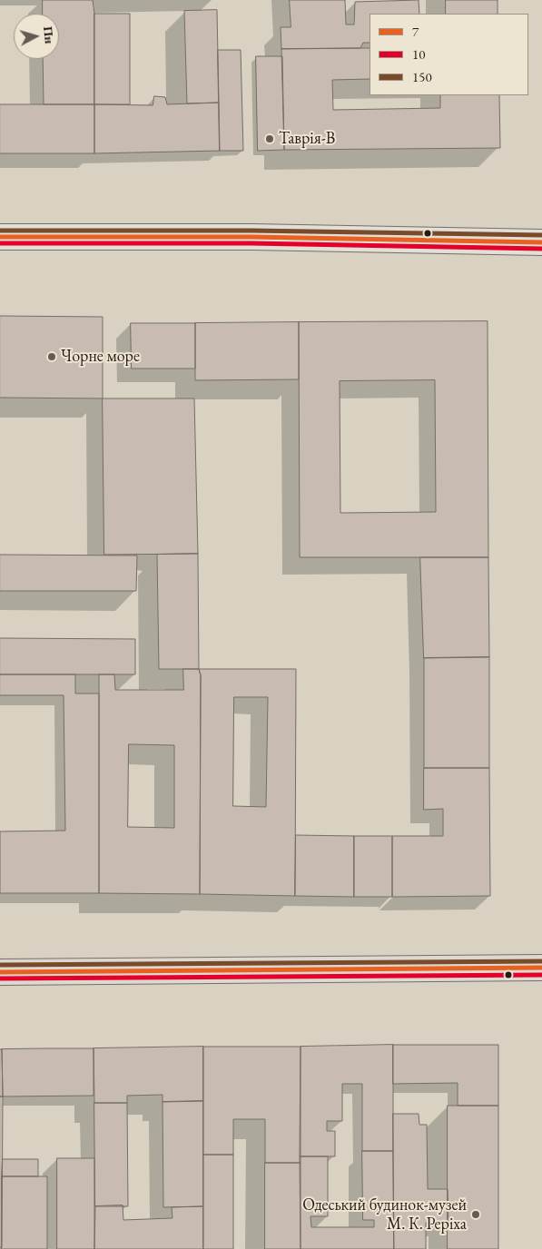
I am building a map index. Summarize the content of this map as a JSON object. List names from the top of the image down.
{
  "places": ["Таврія-В", "Чорне море", "Одеський будинок-музей М. К. Реріха"],
  "lines": ["transit line 150", "transit line 7", "transit line 10"],
  "legend": ["7", "10", "150"],
  "north": "right"
}
